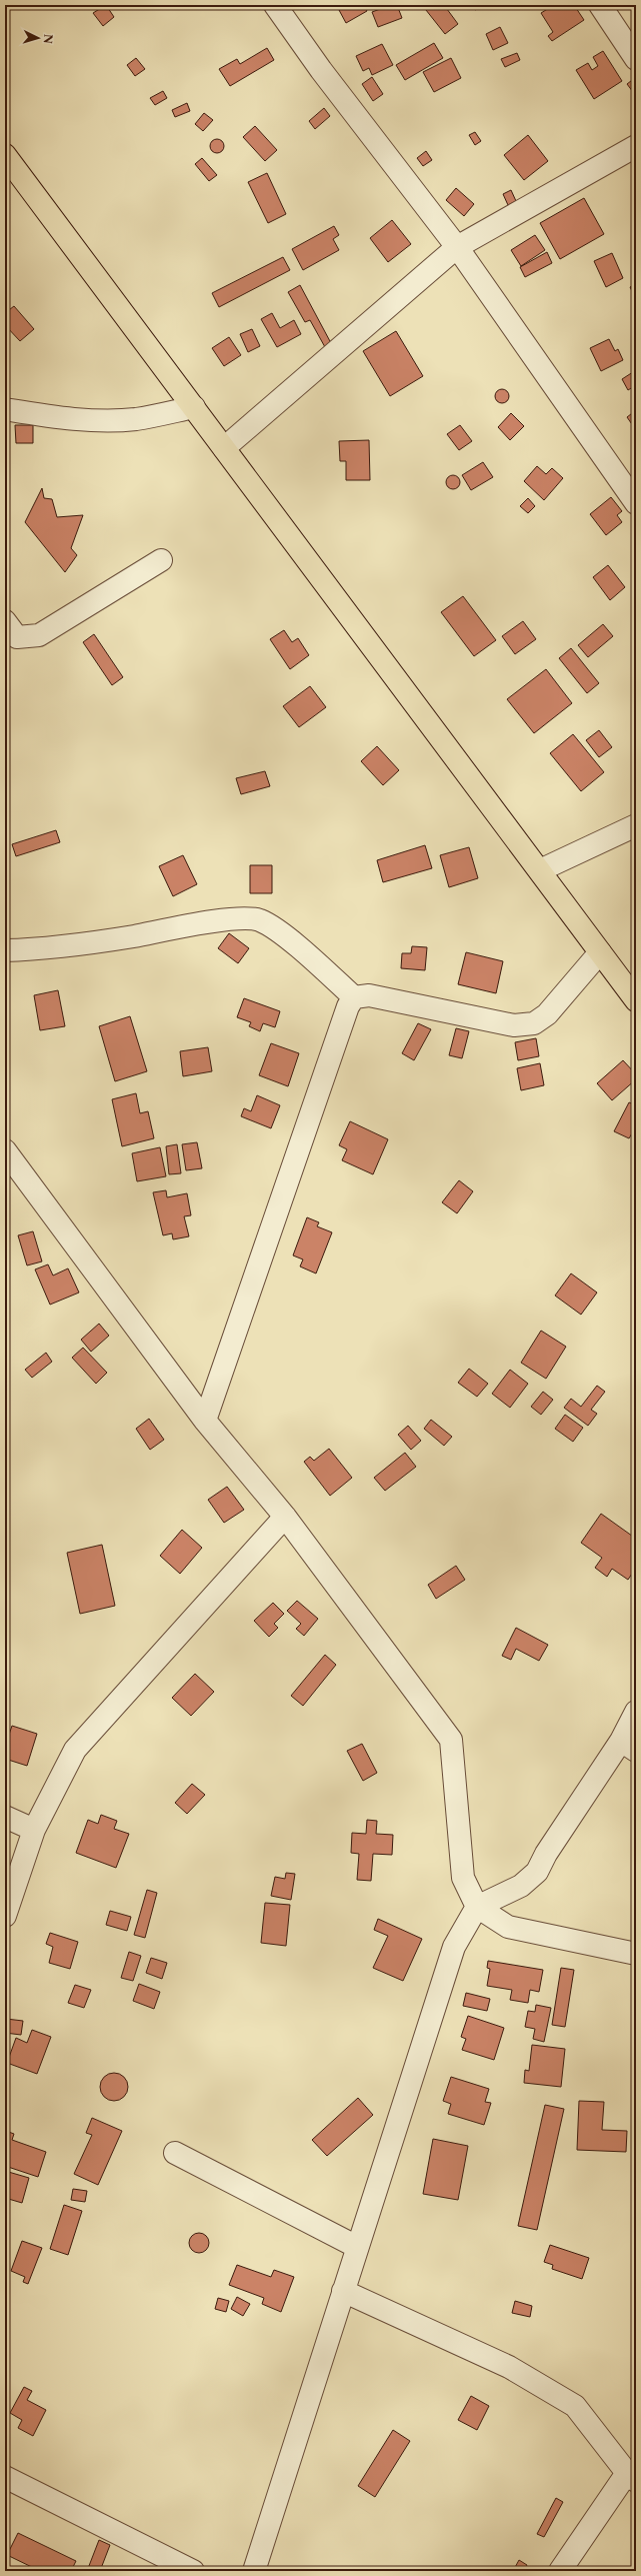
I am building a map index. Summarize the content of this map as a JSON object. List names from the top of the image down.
{
  "north": "right"
}
